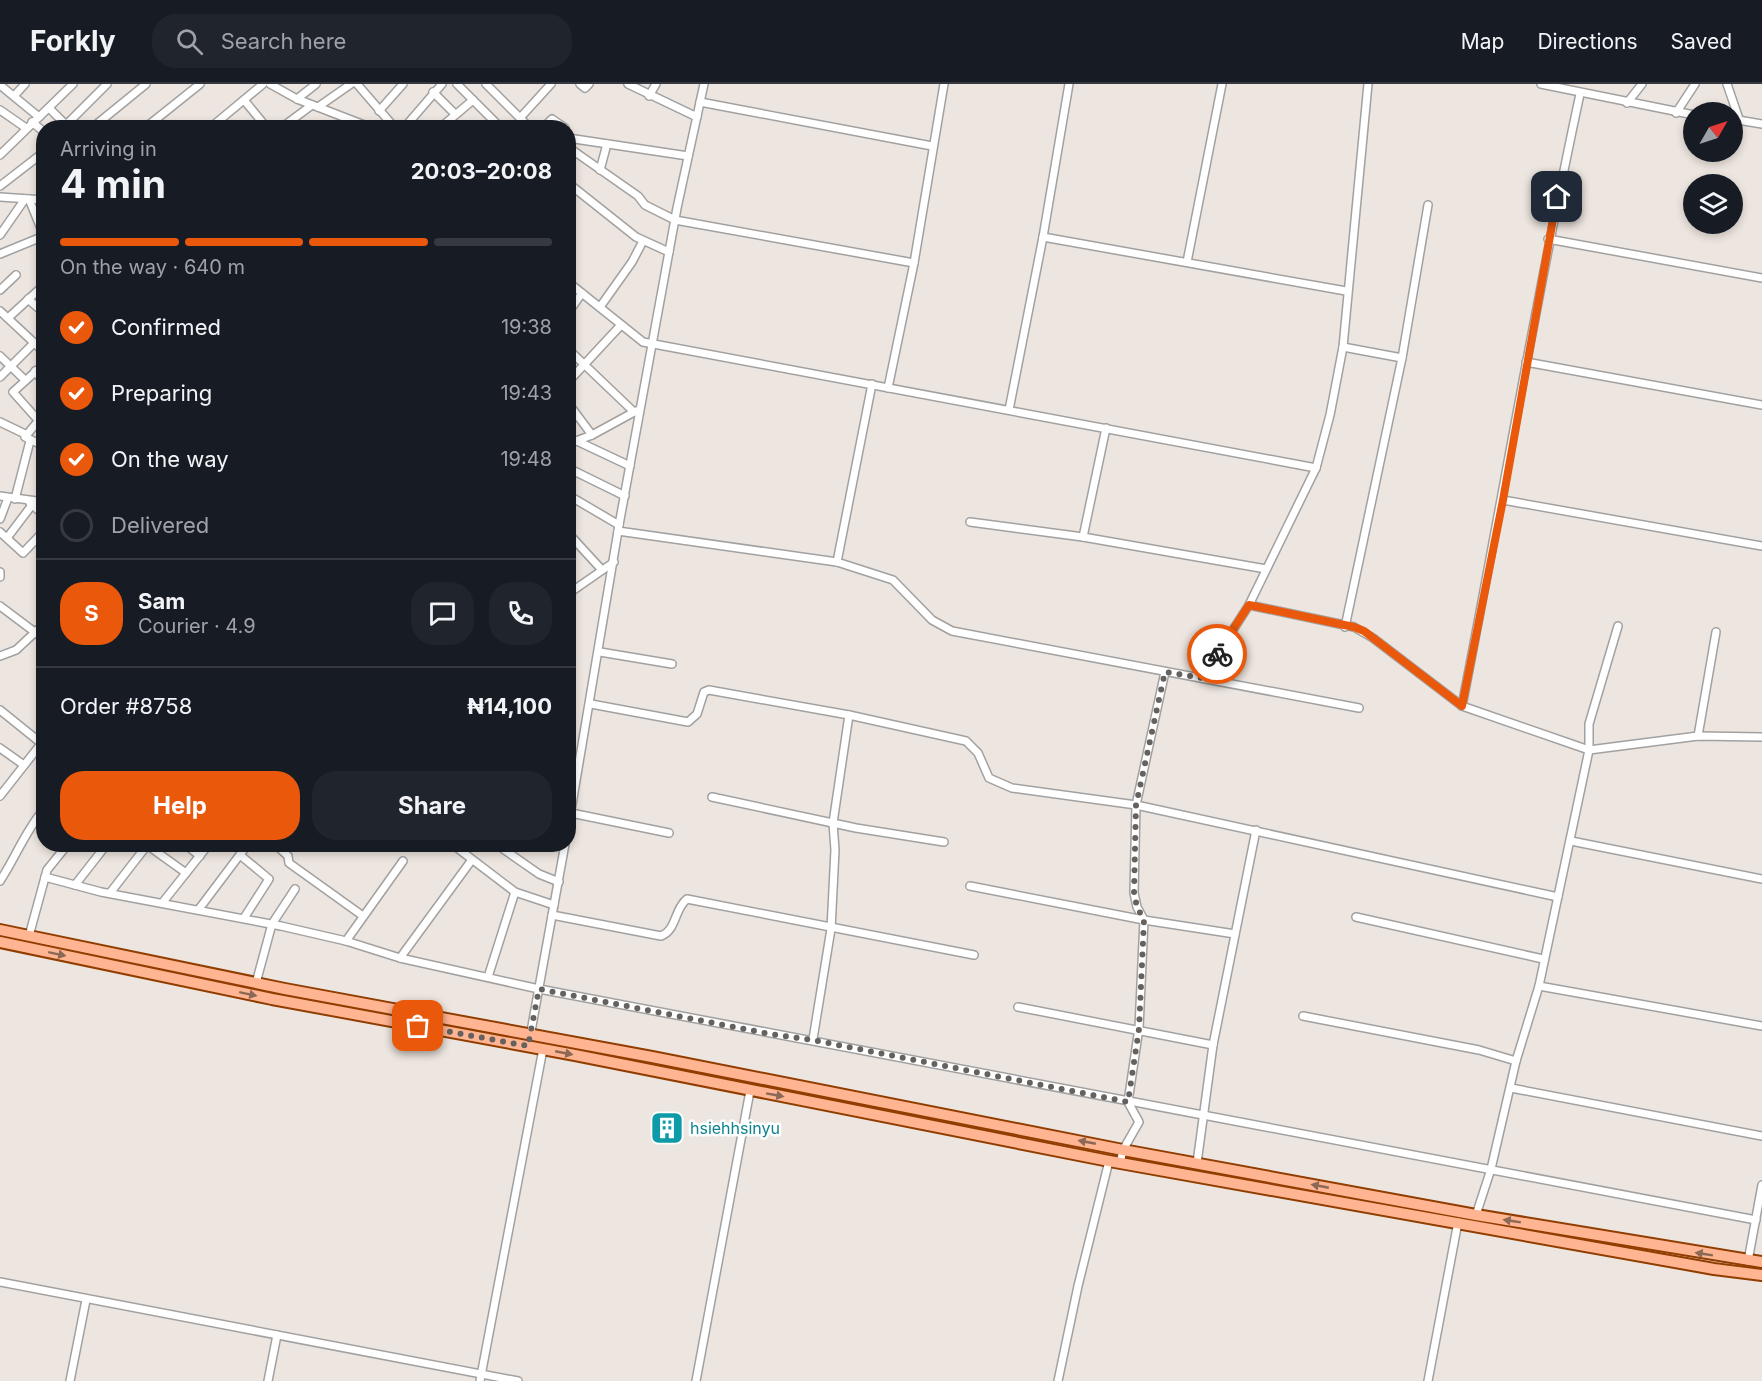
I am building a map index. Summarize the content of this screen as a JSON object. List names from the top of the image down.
{
  "places": {
    "building": ["hsiehhsinyu"]
  },
  "north": "top right",
  "page": {
    "header": "Forkly",
    "search": "Search here",
    "nav": ["Map", "Directions", "Saved"],
    "heading": ["4 min", "Arriving in", "20:03–20:08"],
    "panel": [
      "Sam",
      "Courier · 4.9",
      "Order #8758",
      "₦14,100"
    ],
    "bar": "On the way · 640 m",
    "list": [
      ["Confirmed", "19:38"],
      ["Preparing", "19:43"],
      ["On the way", "19:48"],
      "Delivered"
    ],
    "round": "S",
    "buttons": ["Help", "Share"]
  }
}
